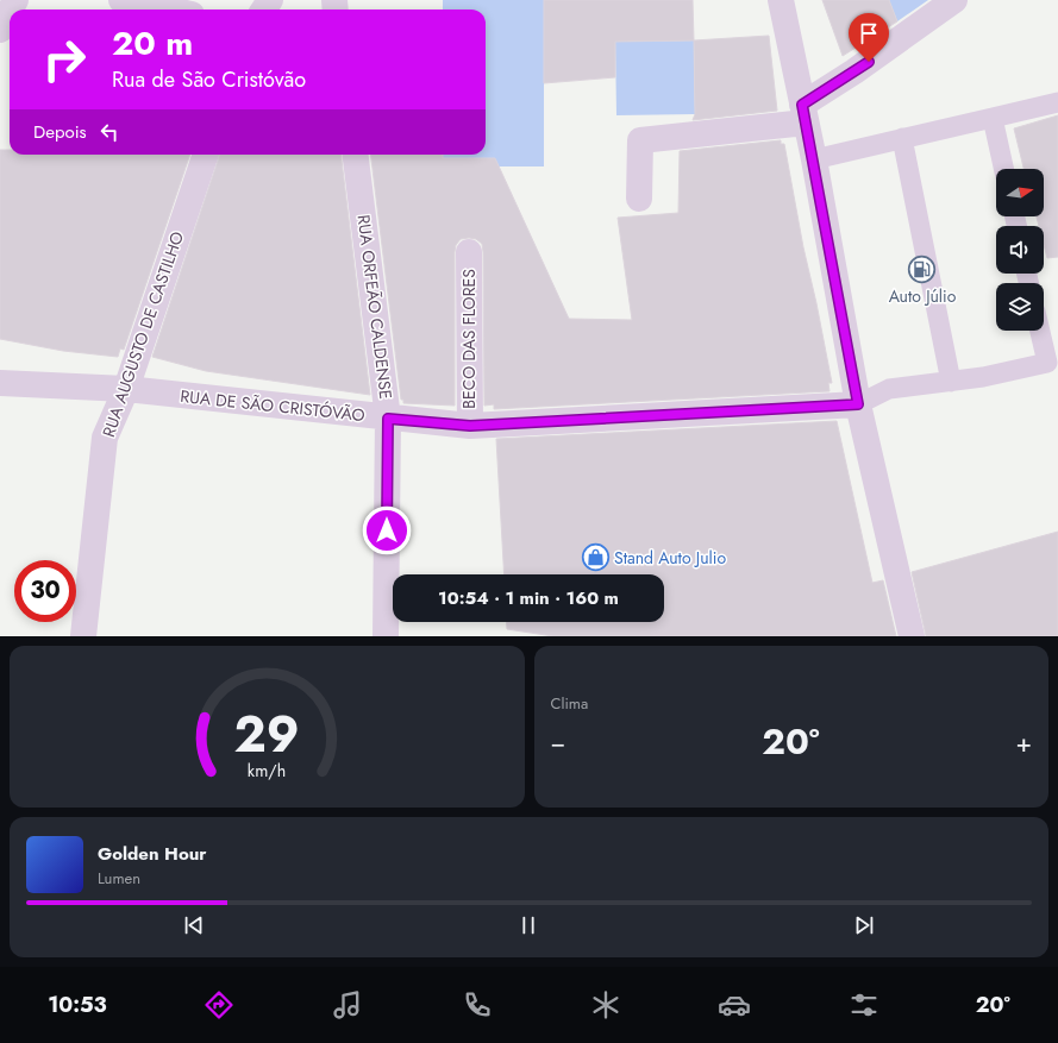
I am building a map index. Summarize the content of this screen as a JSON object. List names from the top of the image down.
{
  "streets": {
    "street": [
      "RUA ORFEÃO CALDENSE",
      "RUA AUGUSTO DE CASTILHO",
      "BECO DAS FLORES",
      "RUA DE SÃO CRISTÓVÃO"
    ]
  },
  "crossings": [
    ["RUA ORFEÃO CALDENSE", "RUA DE SÃO CRISTÓVÃO"],
    ["RUA AUGUSTO DE CASTILHO", "RUA DE SÃO CRISTÓVÃO"],
    ["BECO DAS FLORES", "RUA DE SÃO CRISTÓVÃO"]
  ],
  "places": {
    "fuel station": ["Auto Júlio"],
    "shop": ["Stand Auto Julio"]
  },
  "north": "right",
  "page": {
    "turn": ["20 m", "Rua de São Cristóvão"],
    "then": "Depois",
    "limit": "30",
    "trip": "10:54 · 1 min · 160 m",
    "tile": "Clima",
    "heat": ["−", "20°", "+"],
    "song": ["Golden Hour", "Lumen"],
    "tabs": ["10:53", "20°"],
    "gauge": ["29", "km/h"]
  }
}
